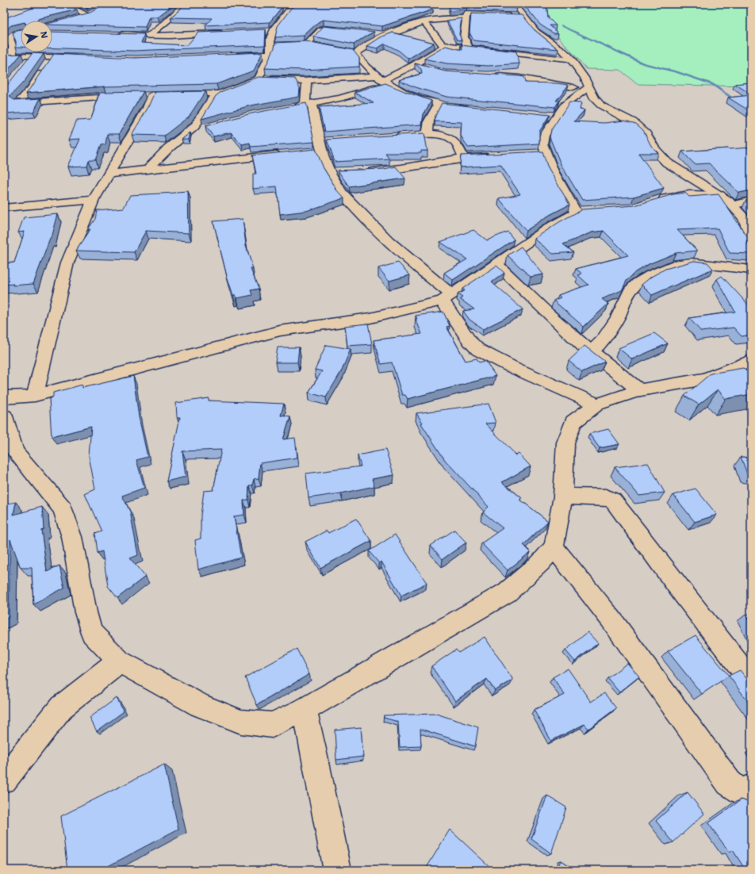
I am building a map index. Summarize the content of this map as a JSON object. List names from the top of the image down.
{
  "north": "right"
}
